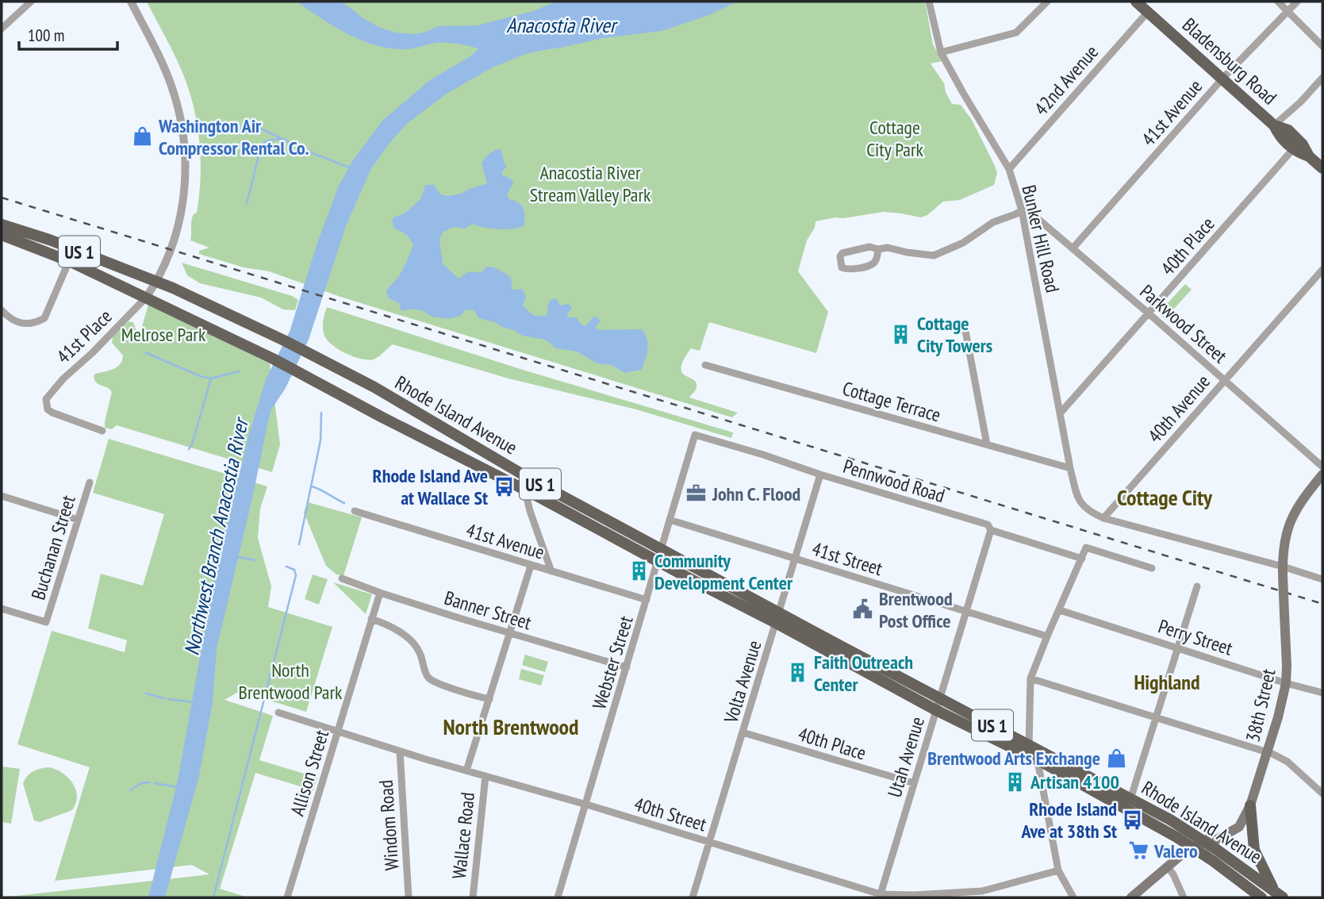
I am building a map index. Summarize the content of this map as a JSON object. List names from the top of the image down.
{
  "streets": {
    "main road": [
      "Bladensburg Road",
      "US 1",
      "Rhode Island Avenue",
      "38th Street"
    ],
    "street": [
      "42nd Avenue",
      "41st Avenue",
      "Bunker Hill Road",
      "40th Place",
      "Parkwood Street",
      "41st Place",
      "Cottage Terrace",
      "40th Avenue",
      "Pennwood Road",
      "Buchanan Street",
      "41st Street",
      "Banner Street",
      "Perry Street",
      "Webster Street",
      "Volta Avenue",
      "Utah Avenue",
      "Allison Street",
      "40th Street",
      "Windom Road",
      "Wallace Road"
    ]
  },
  "crossings": [
    ["Bladensburg Road", "42nd Avenue"],
    ["Bladensburg Road", "41st Avenue"],
    ["Bladensburg Road", "40th Place"],
    ["42nd Avenue", "Bunker Hill Road"],
    ["41st Avenue", "Parkwood Street"],
    ["41st Avenue", "Webster Street"],
    ["41st Avenue", "Wallace Road"],
    ["Bunker Hill Road", "40th Place"],
    ["Bunker Hill Road", "Parkwood Street"],
    ["Bunker Hill Road", "Cottage Terrace"],
    ["Bunker Hill Road", "40th Avenue"],
    ["40th Place", "Parkwood Street"],
    ["40th Place", "Volta Avenue"],
    ["40th Place", "Utah Avenue"],
    ["Parkwood Street", "40th Avenue"],
    ["41st Place", "Rhode Island Avenue"],
    ["Rhode Island Avenue", "Webster Street"],
    ["Rhode Island Avenue", "Volta Avenue"],
    ["Rhode Island Avenue", "38th Street"],
    ["Rhode Island Avenue", "Utah Avenue"],
    ["Pennwood Road", "Webster Street"],
    ["Pennwood Road", "Volta Avenue"],
    ["Pennwood Road", "Utah Avenue"],
    ["41st Street", "Webster Street"],
    ["41st Street", "Volta Avenue"],
    ["41st Street", "Utah Avenue"],
    ["Banner Street", "Webster Street"],
    ["Banner Street", "Allison Street"],
    ["Banner Street", "Wallace Road"],
    ["Perry Street", "38th Street"],
    ["Webster Street", "40th Street"],
    ["Volta Avenue", "40th Street"],
    ["Utah Avenue", "40th Street"],
    ["Allison Street", "40th Street"],
    ["40th Street", "Windom Road"],
    ["40th Street", "Wallace Road"]
  ],
  "districts": ["Cottage City", "Highland", "North Brentwood"],
  "water": ["Anacostia River", "Northwest Branch Anacostia River"],
  "parks": [
    "Cottage City Park",
    "Anacostia River Stream Valley Park",
    "Melrose Park",
    "North Brentwood Park"
  ],
  "places": {
    "shop": ["Washington Air Compressor Rental Co.", "Brentwood Arts Exchange"],
    "building": [
      "Cottage City Towers",
      "Community Development Center",
      "Faith Outreach Center",
      "Artisan 4100"
    ],
    "bus stop": ["Rhode Island Ave at Wallace St", "Rhode Island Ave at 38th St"],
    "office": ["John C. Flood"],
    "public building": ["Brentwood Post Office"],
    "supermarket": ["Valero"]
  },
  "scale_bar": "100 m"
}
